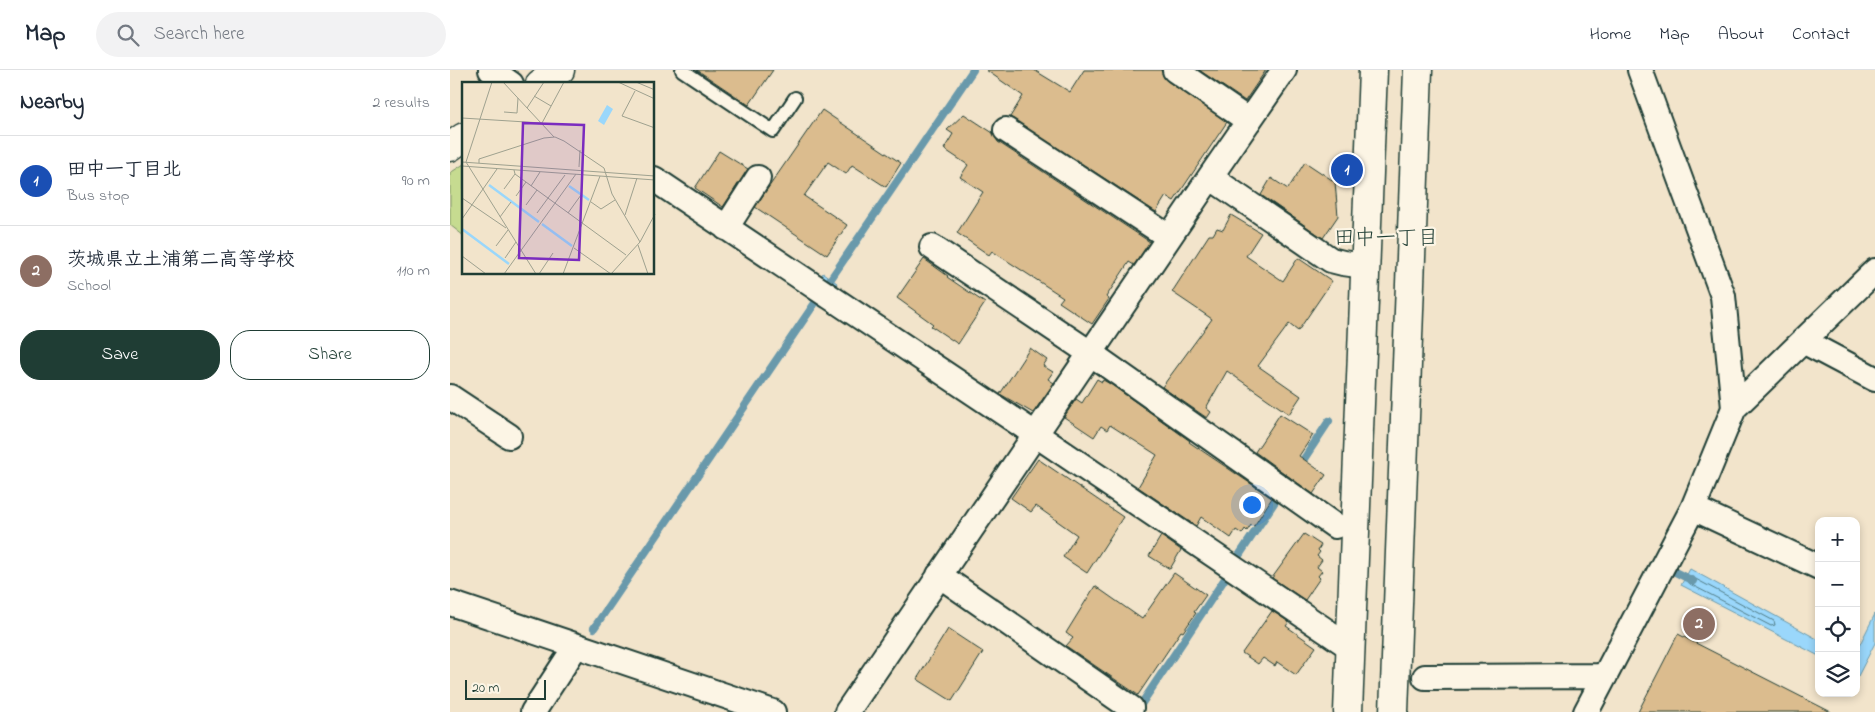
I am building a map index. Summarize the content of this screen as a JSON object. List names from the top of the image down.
{
  "districts": ["田中一丁目"],
  "scale_bar": "20 m",
  "page": {
    "header": "Map",
    "search": "Search here",
    "nav": [
      "Home",
      "Map",
      "About",
      "Contact"
    ],
    "heading": ["Nearby", "2 results"],
    "list": [
      {
        "mark": "1",
        "name": "田中一丁目北",
        "note": "Bus stop",
        "value": "90 m"
      },
      {
        "mark": "2",
        "name": "茨城県立土浦第二高等学校",
        "note": "School",
        "value": "110 m"
      }
    ],
    "pins": ["1", "2"],
    "buttons": ["Save", "Share"],
    "map_buttons": ["+", "−"],
    "scale": "20 m"
  }
}
